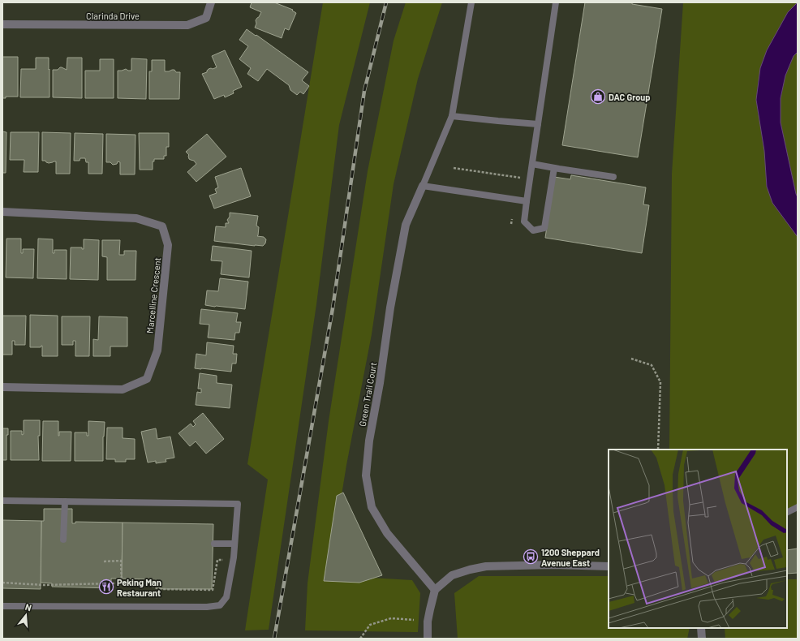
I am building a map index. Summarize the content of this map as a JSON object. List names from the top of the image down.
{
  "streets": {
    "street": ["Clarinda Drive", "Marcelline Crescent", "Green Trail Court"]
  },
  "places": {
    "shop": ["DAC Group"],
    "bus stop": ["1200 Sheppard Avenue East"],
    "restaurant": ["Peking Man Restaurant"]
  },
  "north": "top"
}
